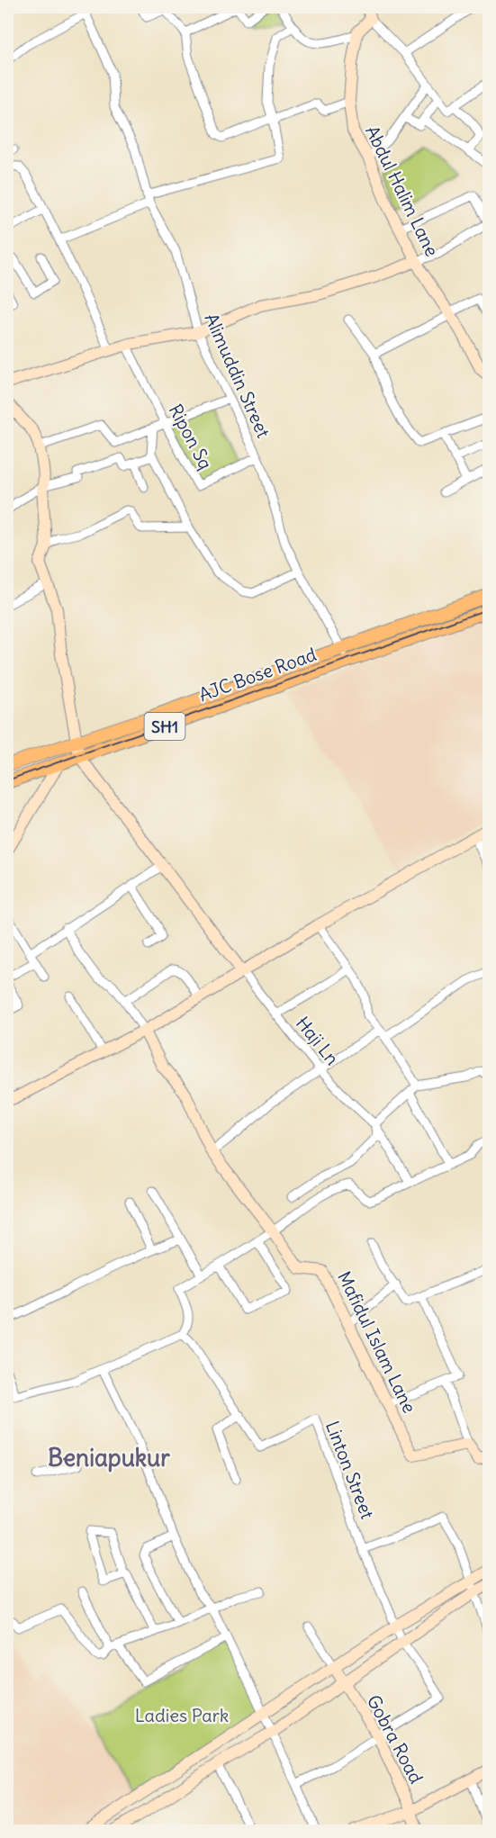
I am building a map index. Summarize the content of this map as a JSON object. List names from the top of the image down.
{
  "streets": {
    "main road": ["AJC Bose Road", "SH1"],
    "street": [
      "Abdul Halim Lane",
      "Alimuddin Street",
      "Ripon Sq",
      "Haji Ln",
      "Mafidul Islam Lane",
      "Linton Street",
      "Gobra Road"
    ]
  },
  "crossings": [
    ["Alimuddin Street", "Ripon Sq"],
    ["Alimuddin Street", "AJC Bose Road"],
    ["Linton Street", "Gobra Road"]
  ],
  "districts": ["Beniapukur"],
  "parks": ["Ladies Park"]
}
